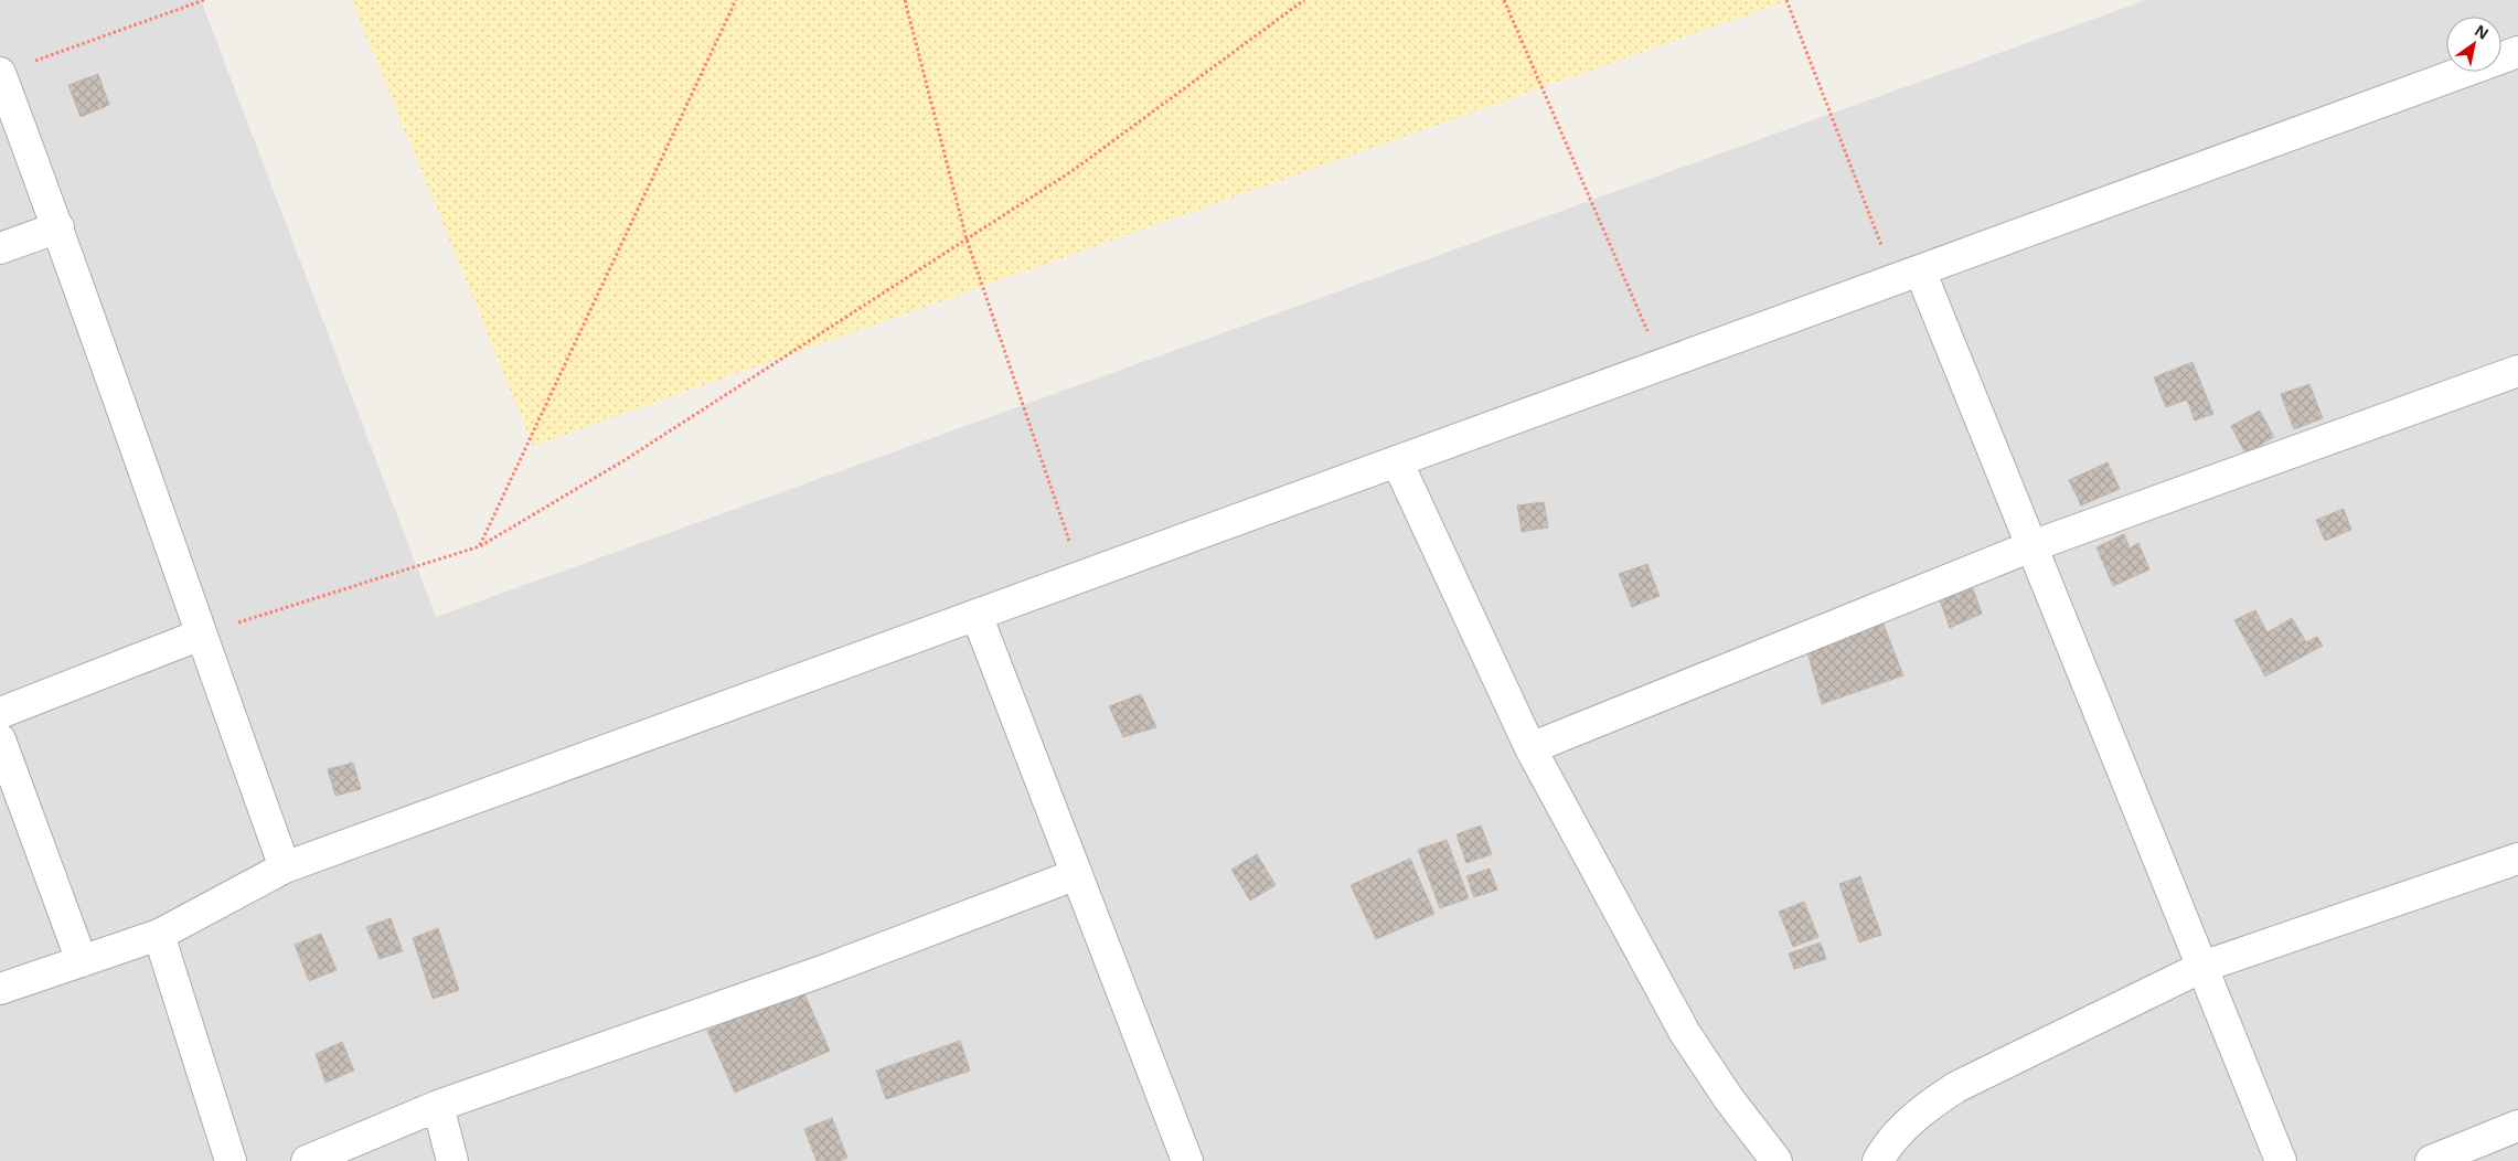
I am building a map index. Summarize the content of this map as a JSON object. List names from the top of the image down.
{
  "north": "top right"
}
